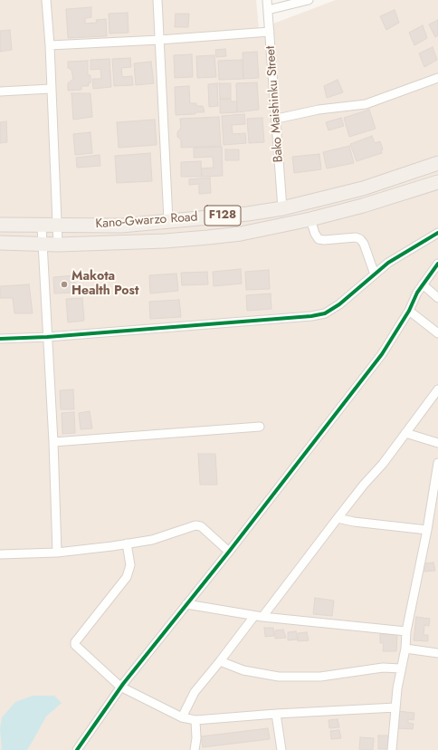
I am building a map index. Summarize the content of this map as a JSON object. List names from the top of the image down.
{
  "streets": {
    "main road": ["F128", "Kano-Gwarzo Road"],
    "street": ["Bako Maishinku Street"]
  },
  "crossings": [
    ["Bako Maishinku Street", "Kano-Gwarzo Road"]
  ],
  "places": ["Makota Health Post"]
}
